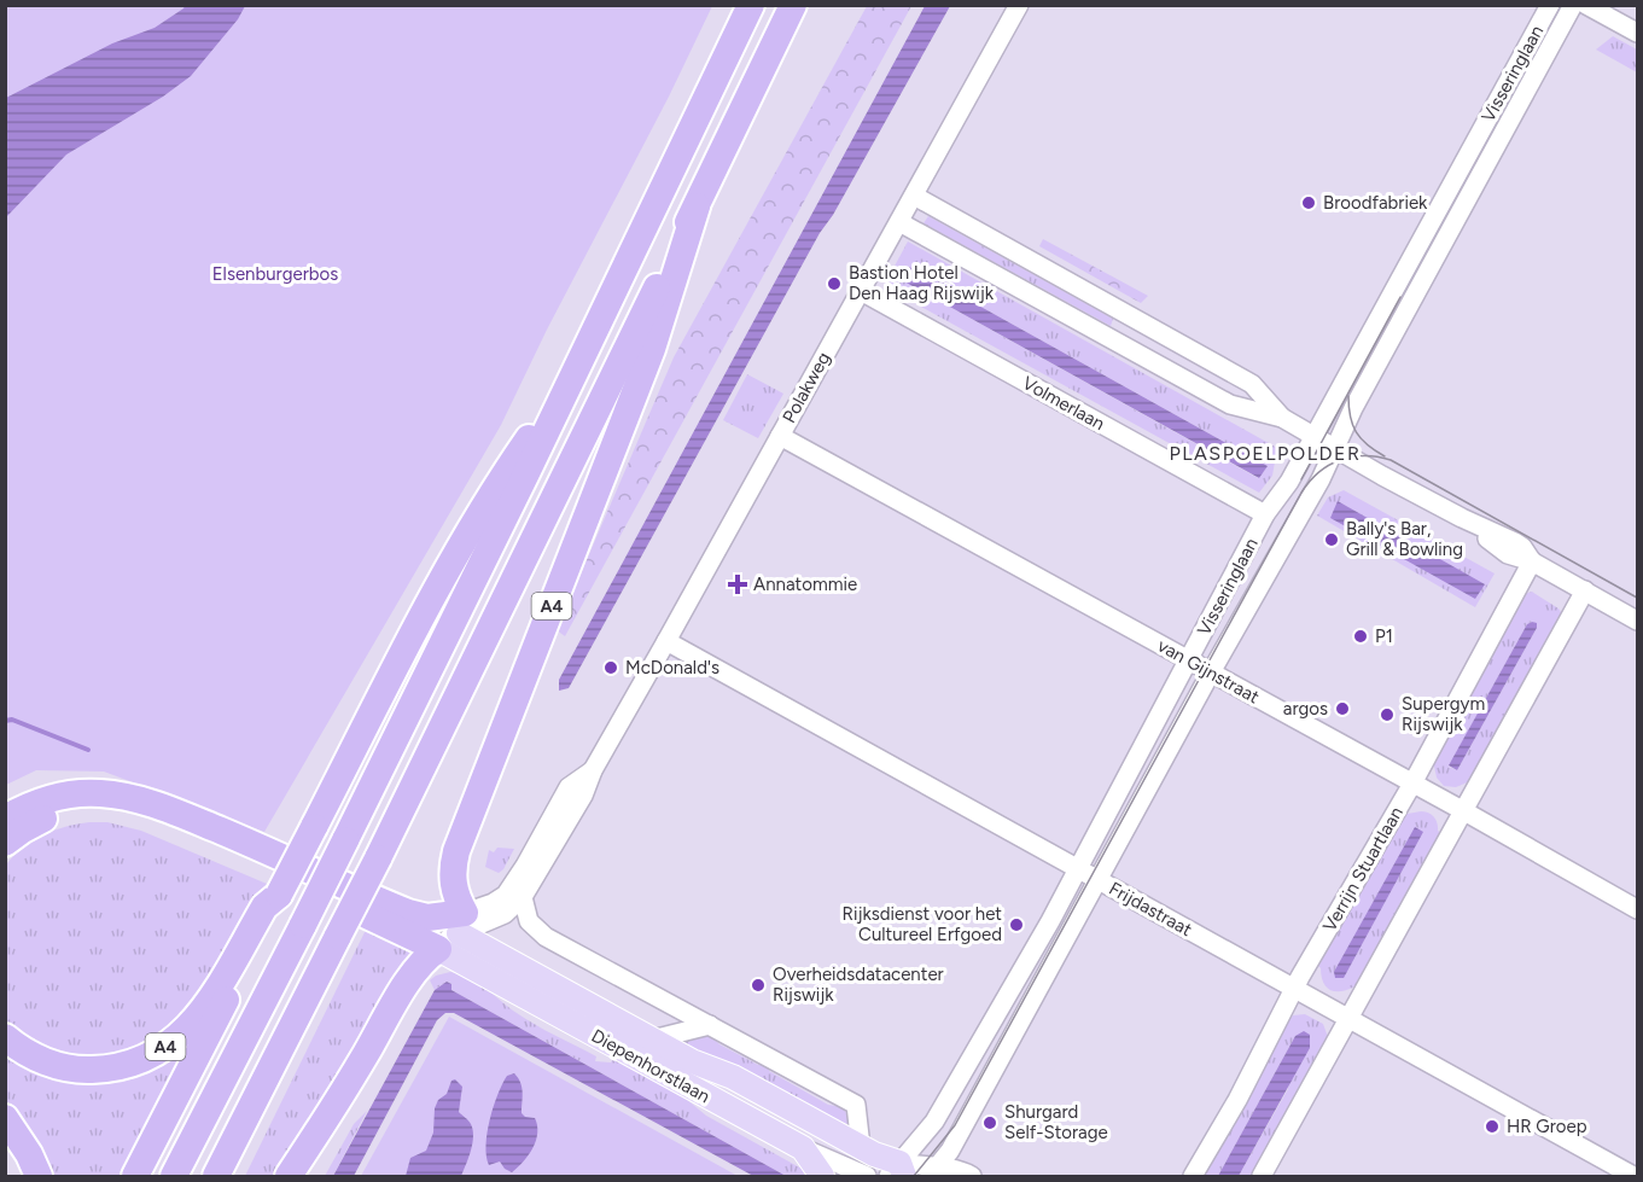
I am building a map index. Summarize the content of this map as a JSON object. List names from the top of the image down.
{
  "streets": {
    "highway": ["A4"],
    "main road": ["Diepenhorstlaan"],
    "street": [
      "Visseringlaan",
      "Polakweg",
      "Volmerlaan",
      "van Gijnstraat",
      "Verrijn Stuartlaan",
      "Frijdastraat"
    ]
  },
  "crossings": [
    ["Visseringlaan", "Volmerlaan"],
    ["Visseringlaan", "van Gijnstraat"],
    ["Visseringlaan", "Frijdastraat"],
    ["Visseringlaan", "Diepenhorstlaan"],
    ["Polakweg", "Volmerlaan"],
    ["Polakweg", "A4"],
    ["Polakweg", "van Gijnstraat"],
    ["Polakweg", "Frijdastraat"],
    ["Polakweg", "Diepenhorstlaan"],
    ["A4", "Diepenhorstlaan"],
    ["van Gijnstraat", "Verrijn Stuartlaan"],
    ["Verrijn Stuartlaan", "Frijdastraat"]
  ],
  "districts": ["PLASPOELPOLDER"],
  "parks": ["Elsenburgerbos"],
  "places": {
    "other": [
      "Broodfabriek",
      "Bastion Hotel Den Haag Rijswijk",
      "Bally's Bar, Grill & Bowling",
      "P1",
      "McDonald's",
      "argos",
      "Supergym Rijswijk",
      "Rijksdienst voor het Cultureel Erfgoed",
      "Overheidsdatacenter Rijswijk",
      "Shurgard Self-Storage",
      "HR Groep"
    ],
    "health": ["Annatommie"]
  }
}
